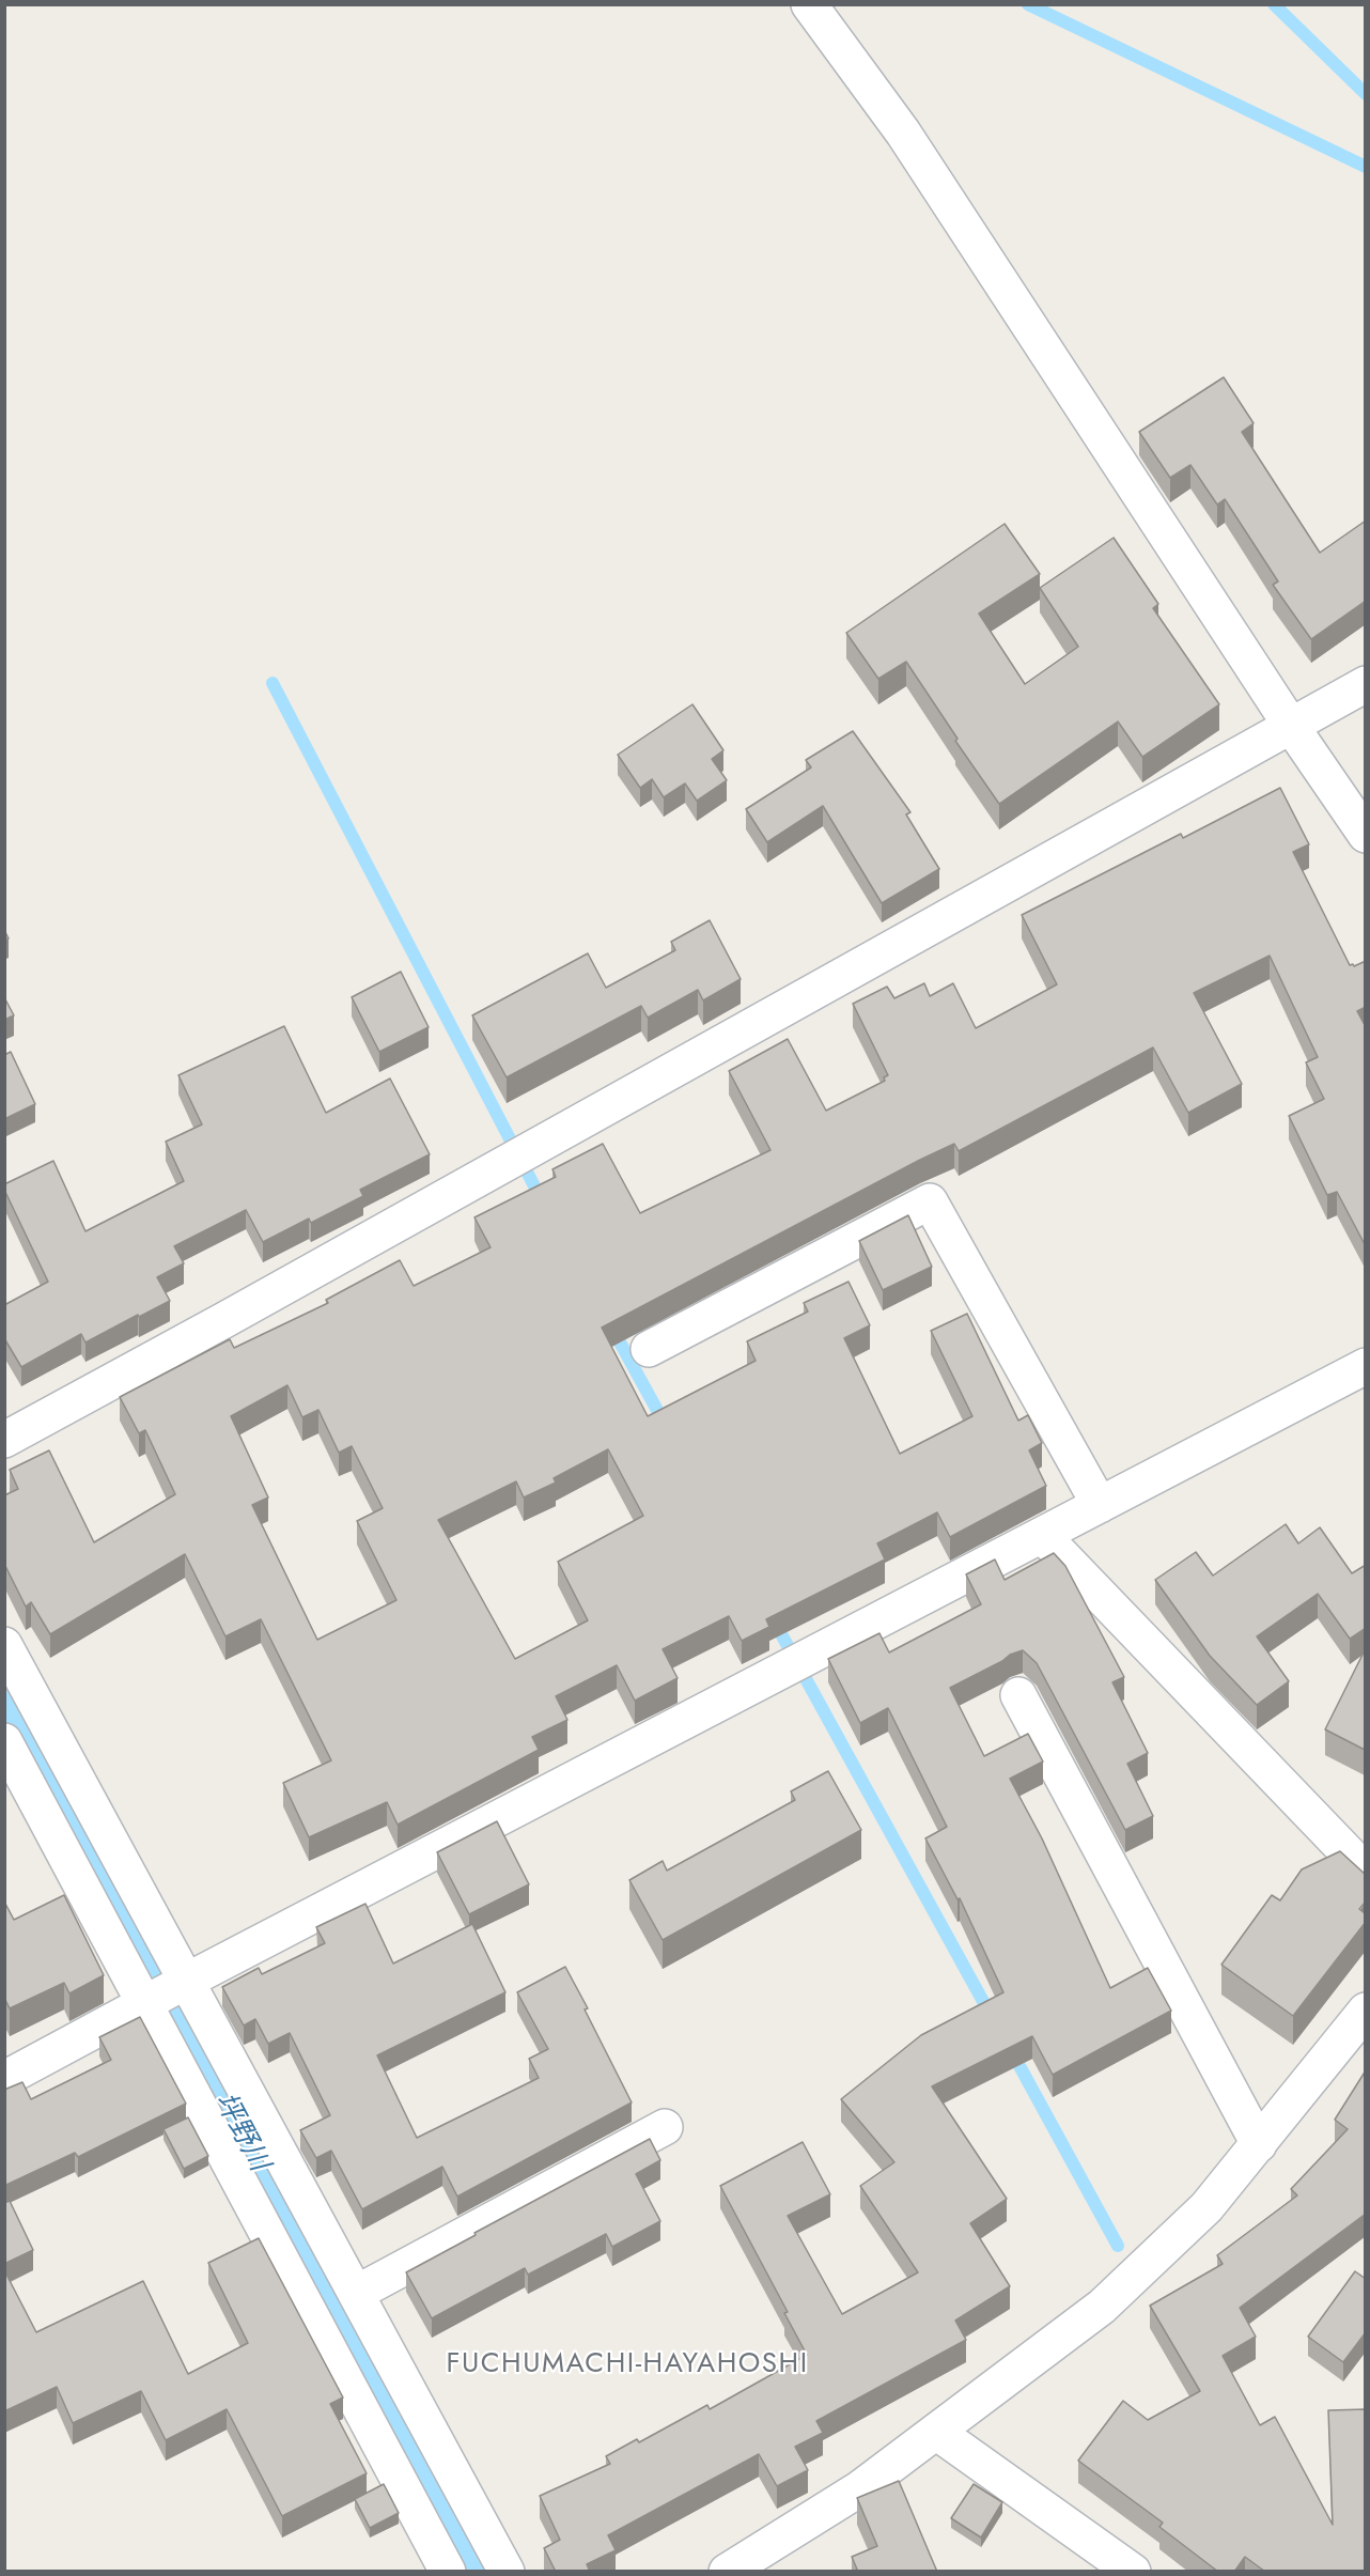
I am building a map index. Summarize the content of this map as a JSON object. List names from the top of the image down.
{
  "districts": ["FUCHUMACHI-HAYAHOSHI"],
  "water": ["坪野川"]
}
